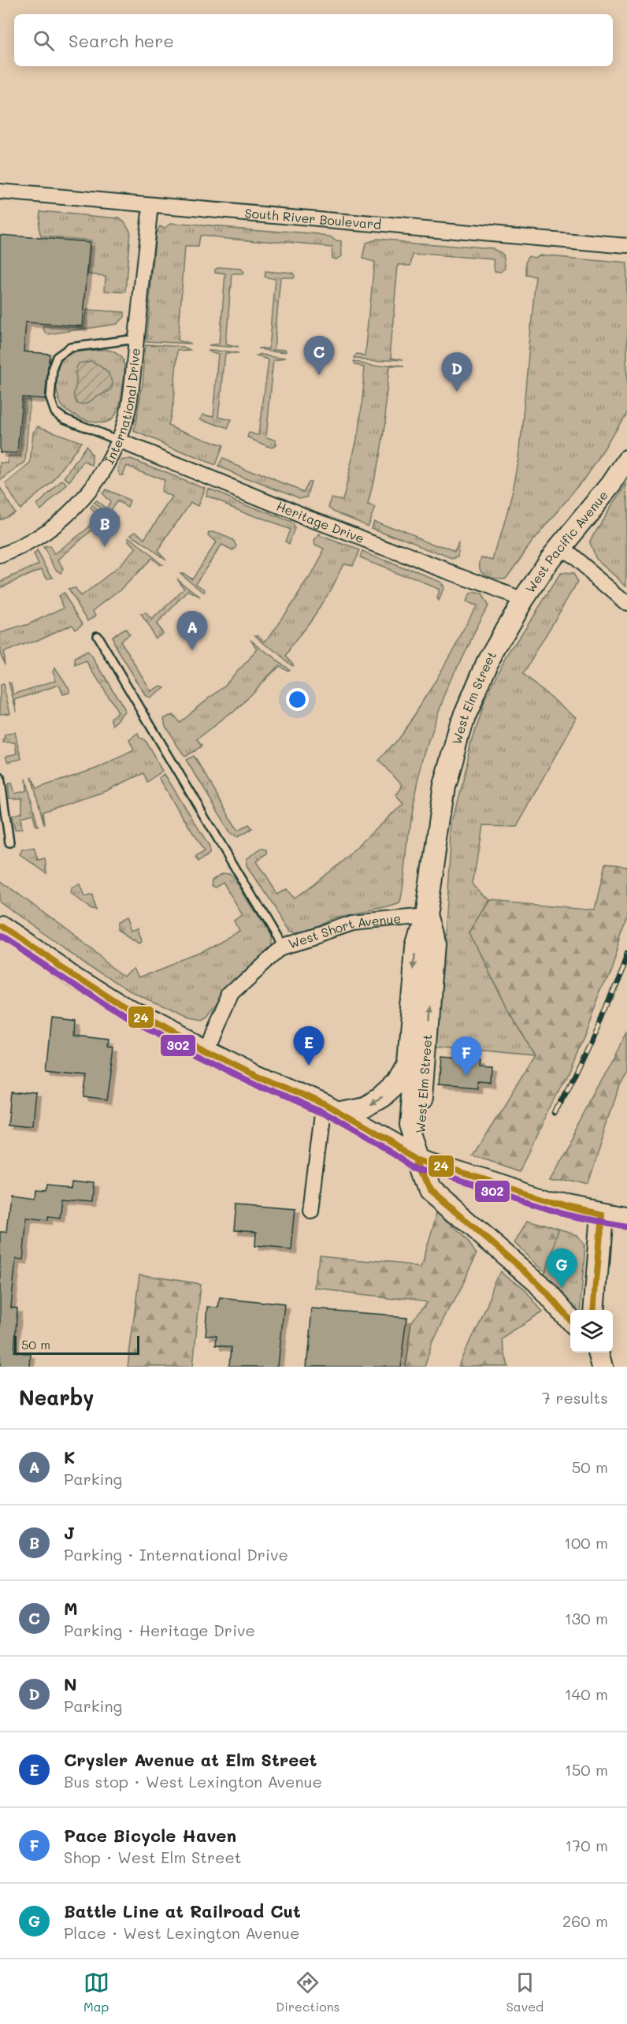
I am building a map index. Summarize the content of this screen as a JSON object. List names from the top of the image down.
{
  "streets": {
    "street": [
      "South River Boulevard",
      "International Drive",
      "Heritage Drive",
      "West Pacific Avenue",
      "West Elm Street",
      "West Short Avenue"
    ]
  },
  "crossings": [
    ["South River Boulevard", "International Drive"],
    ["International Drive", "Heritage Drive"],
    ["Heritage Drive", "West Pacific Avenue"],
    ["Heritage Drive", "West Elm Street"],
    ["West Pacific Avenue", "West Elm Street"],
    ["West Elm Street", "West Short Avenue"]
  ],
  "lines": ["transit line 24", "transit line 302"],
  "scale_bar": "50 m",
  "page": {
    "search": "Search here",
    "pins": [
      "C",
      "D",
      "B",
      "A",
      "E",
      "F",
      "G"
    ],
    "scale": "50 m",
    "heading": ["Nearby", "7 results"],
    "list": [
      {
        "mark": "A",
        "name": "K",
        "note": "Parking",
        "value": "50 m"
      },
      {
        "mark": "B",
        "name": "J",
        "note": "Parking · International Drive",
        "value": "100 m"
      },
      {
        "mark": "C",
        "name": "M",
        "note": "Parking · Heritage Drive",
        "value": "130 m"
      },
      {
        "mark": "D",
        "name": "N",
        "note": "Parking",
        "value": "140 m"
      },
      {
        "mark": "E",
        "name": "Crysler Avenue at Elm Street",
        "note": "Bus stop · West Lexington Avenue",
        "value": "150 m"
      },
      {
        "mark": "F",
        "name": "Pace Bicycle Haven",
        "note": "Shop · West Elm Street",
        "value": "170 m"
      },
      {
        "mark": "G",
        "name": "Battle Line at Railroad Cut",
        "note": "Place · West Lexington Avenue",
        "value": "260 m"
      }
    ],
    "nav": ["Map", "Directions", "Saved"]
  }
}
